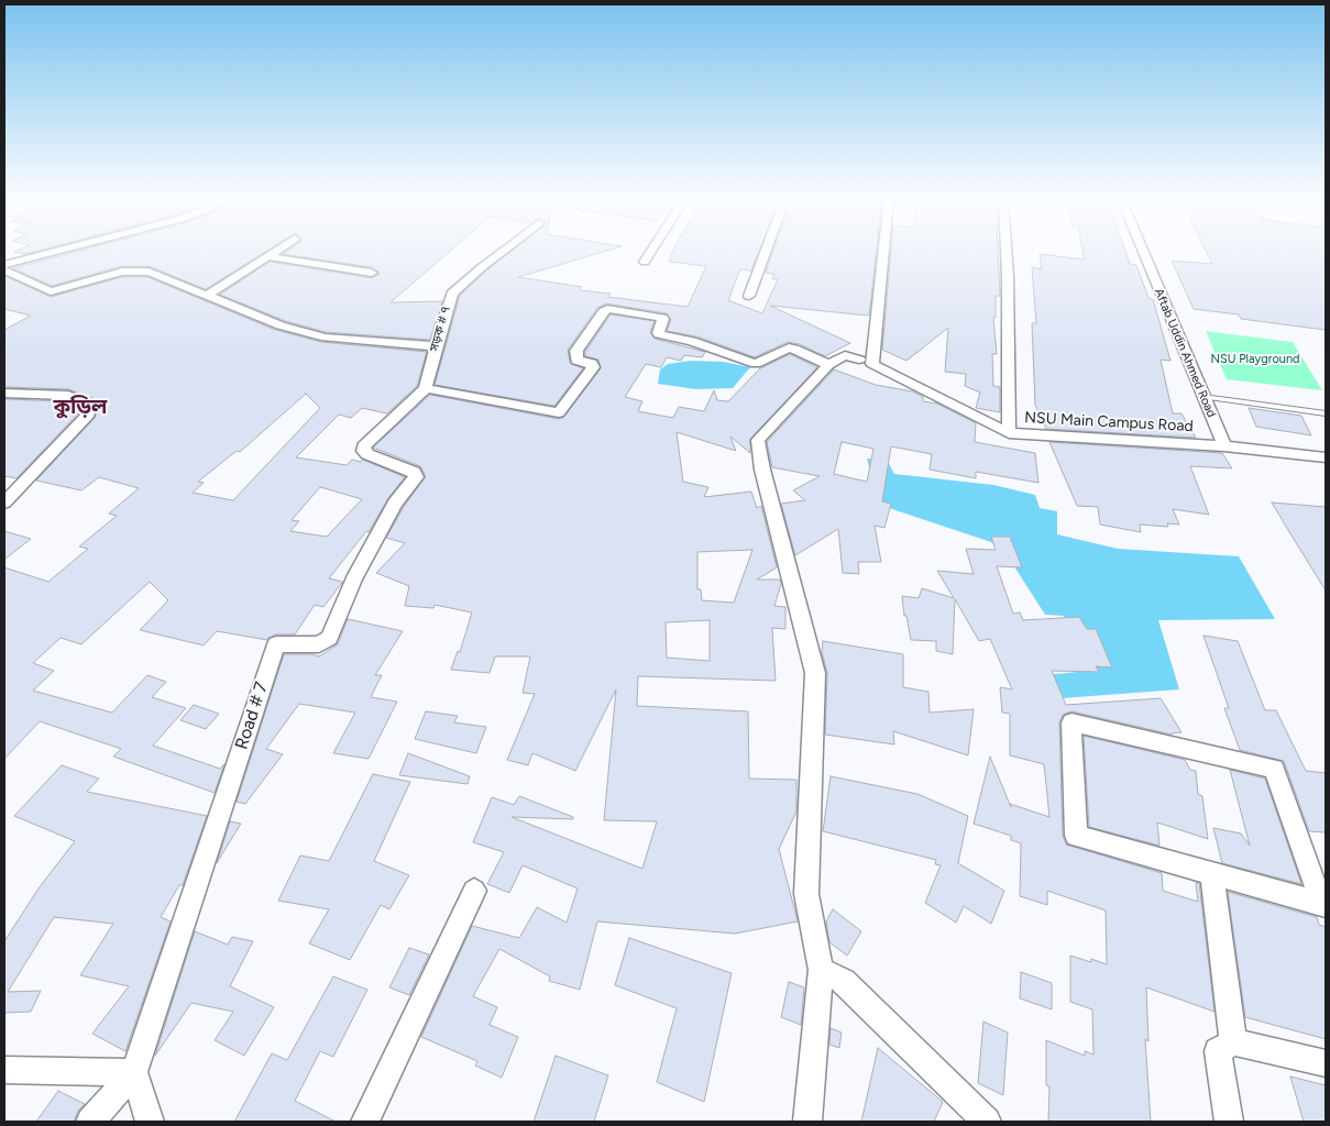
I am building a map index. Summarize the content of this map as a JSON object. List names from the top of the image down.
{
  "streets": {
    "street": [
      "সড়ক # ৭",
      "Aftab Uddin Ahmed Road",
      "NSU Main Campus Road",
      "Road # 7"
    ]
  },
  "crossings": [
    ["সড়ক # ৭", "Road # 7"],
    ["Aftab Uddin Ahmed Road", "NSU Main Campus Road"]
  ],
  "districts": ["কুড়িল"],
  "parks": ["NSU Playground"]
}
